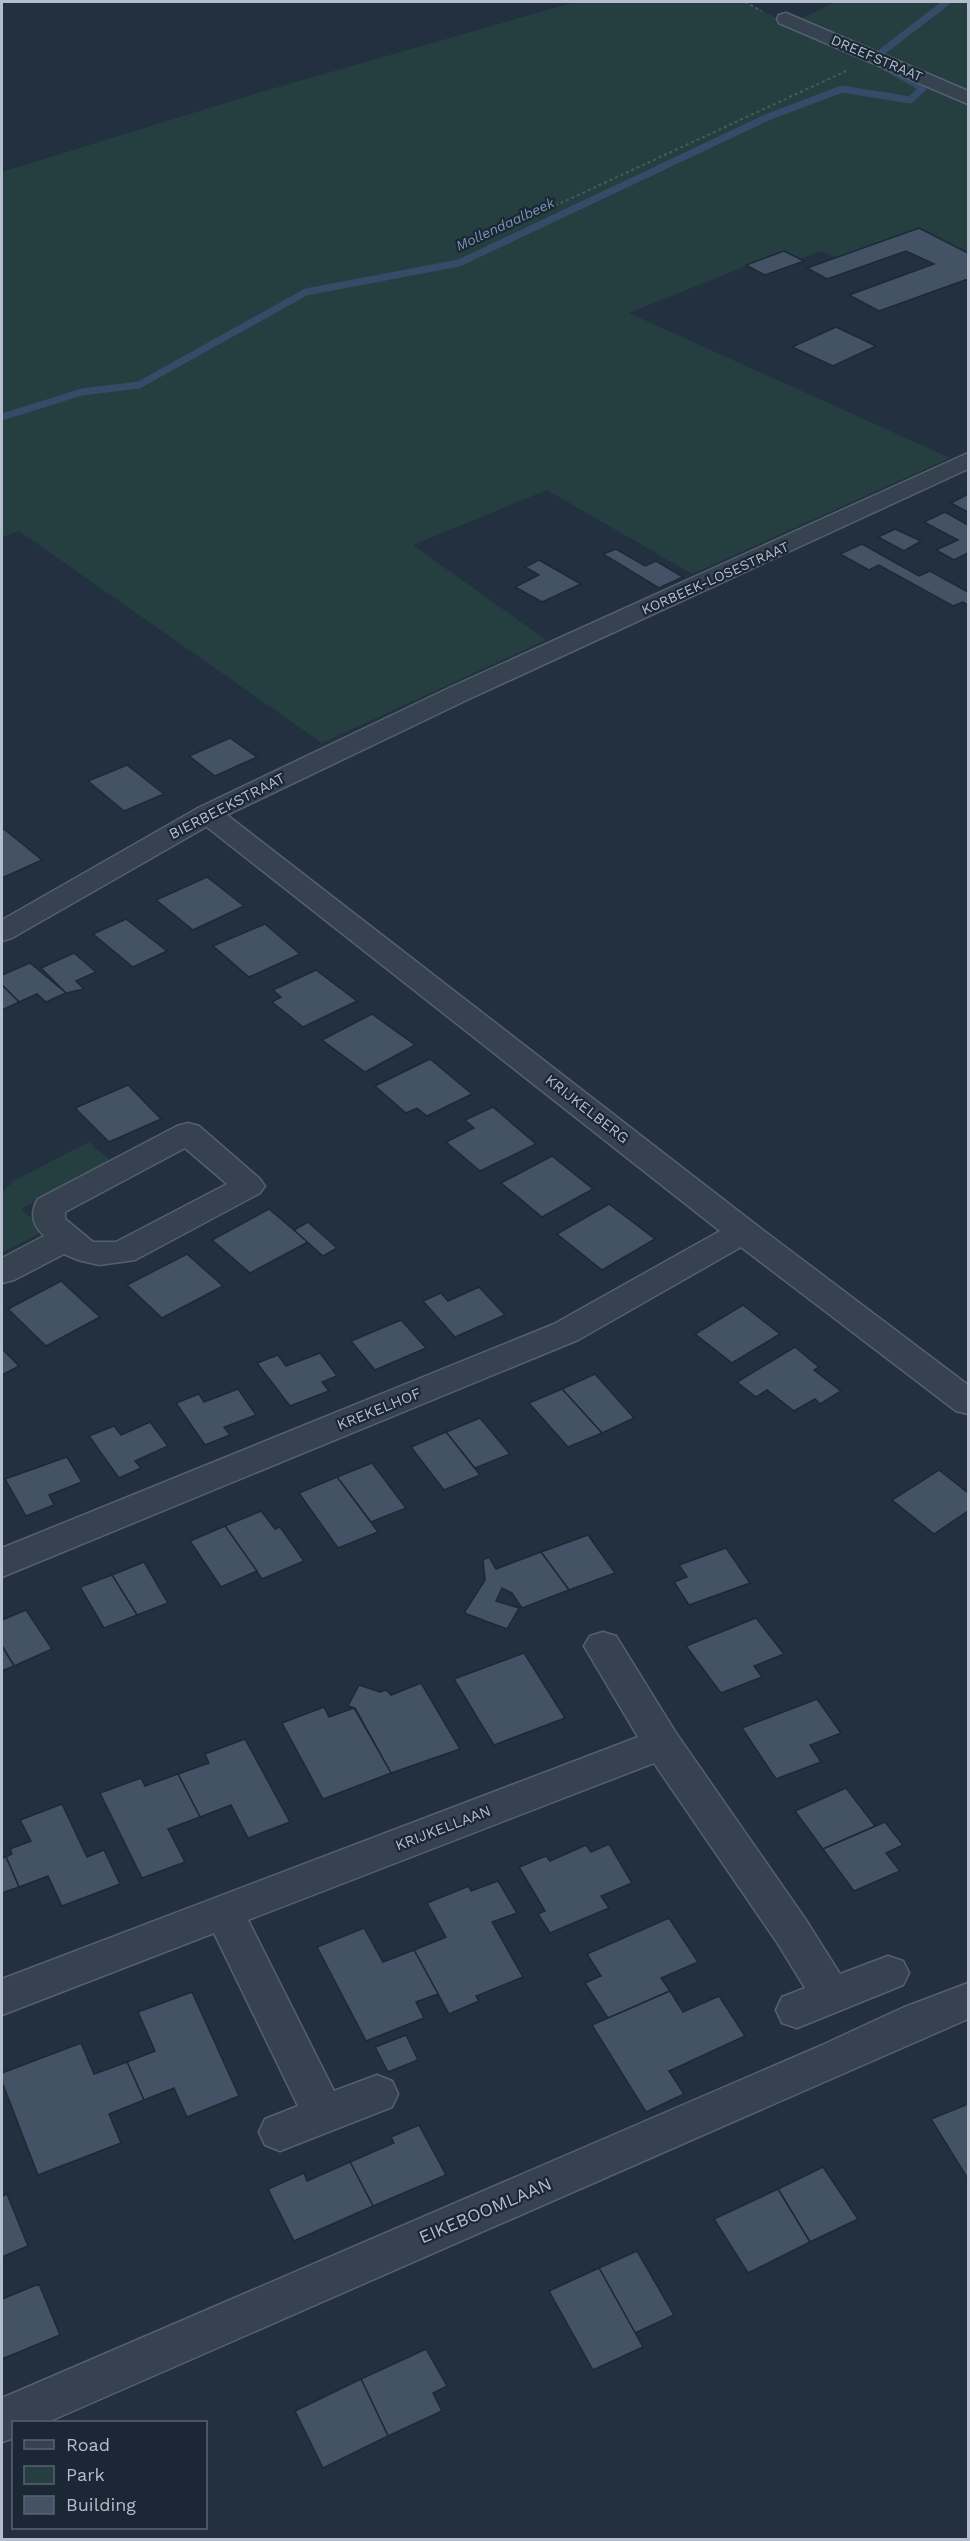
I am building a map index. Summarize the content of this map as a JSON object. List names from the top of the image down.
{
  "streets": {
    "street": [
      "DREEFSTRAAT",
      "KORBEEK-LOSESTRAAT",
      "BIERBEEKSTRAAT",
      "KRIJKELBERG",
      "KREKELHOF",
      "KRIJKELLAAN",
      "EIKEBOOMLAAN"
    ]
  },
  "crossings": [
    ["KORBEEK-LOSESTRAAT", "BIERBEEKSTRAAT"],
    ["BIERBEEKSTRAAT", "KRIJKELBERG"],
    ["KRIJKELBERG", "KREKELHOF"]
  ],
  "water": ["Mollendaalbeek"],
  "legend": ["Road", "Park", "Building"]
}
